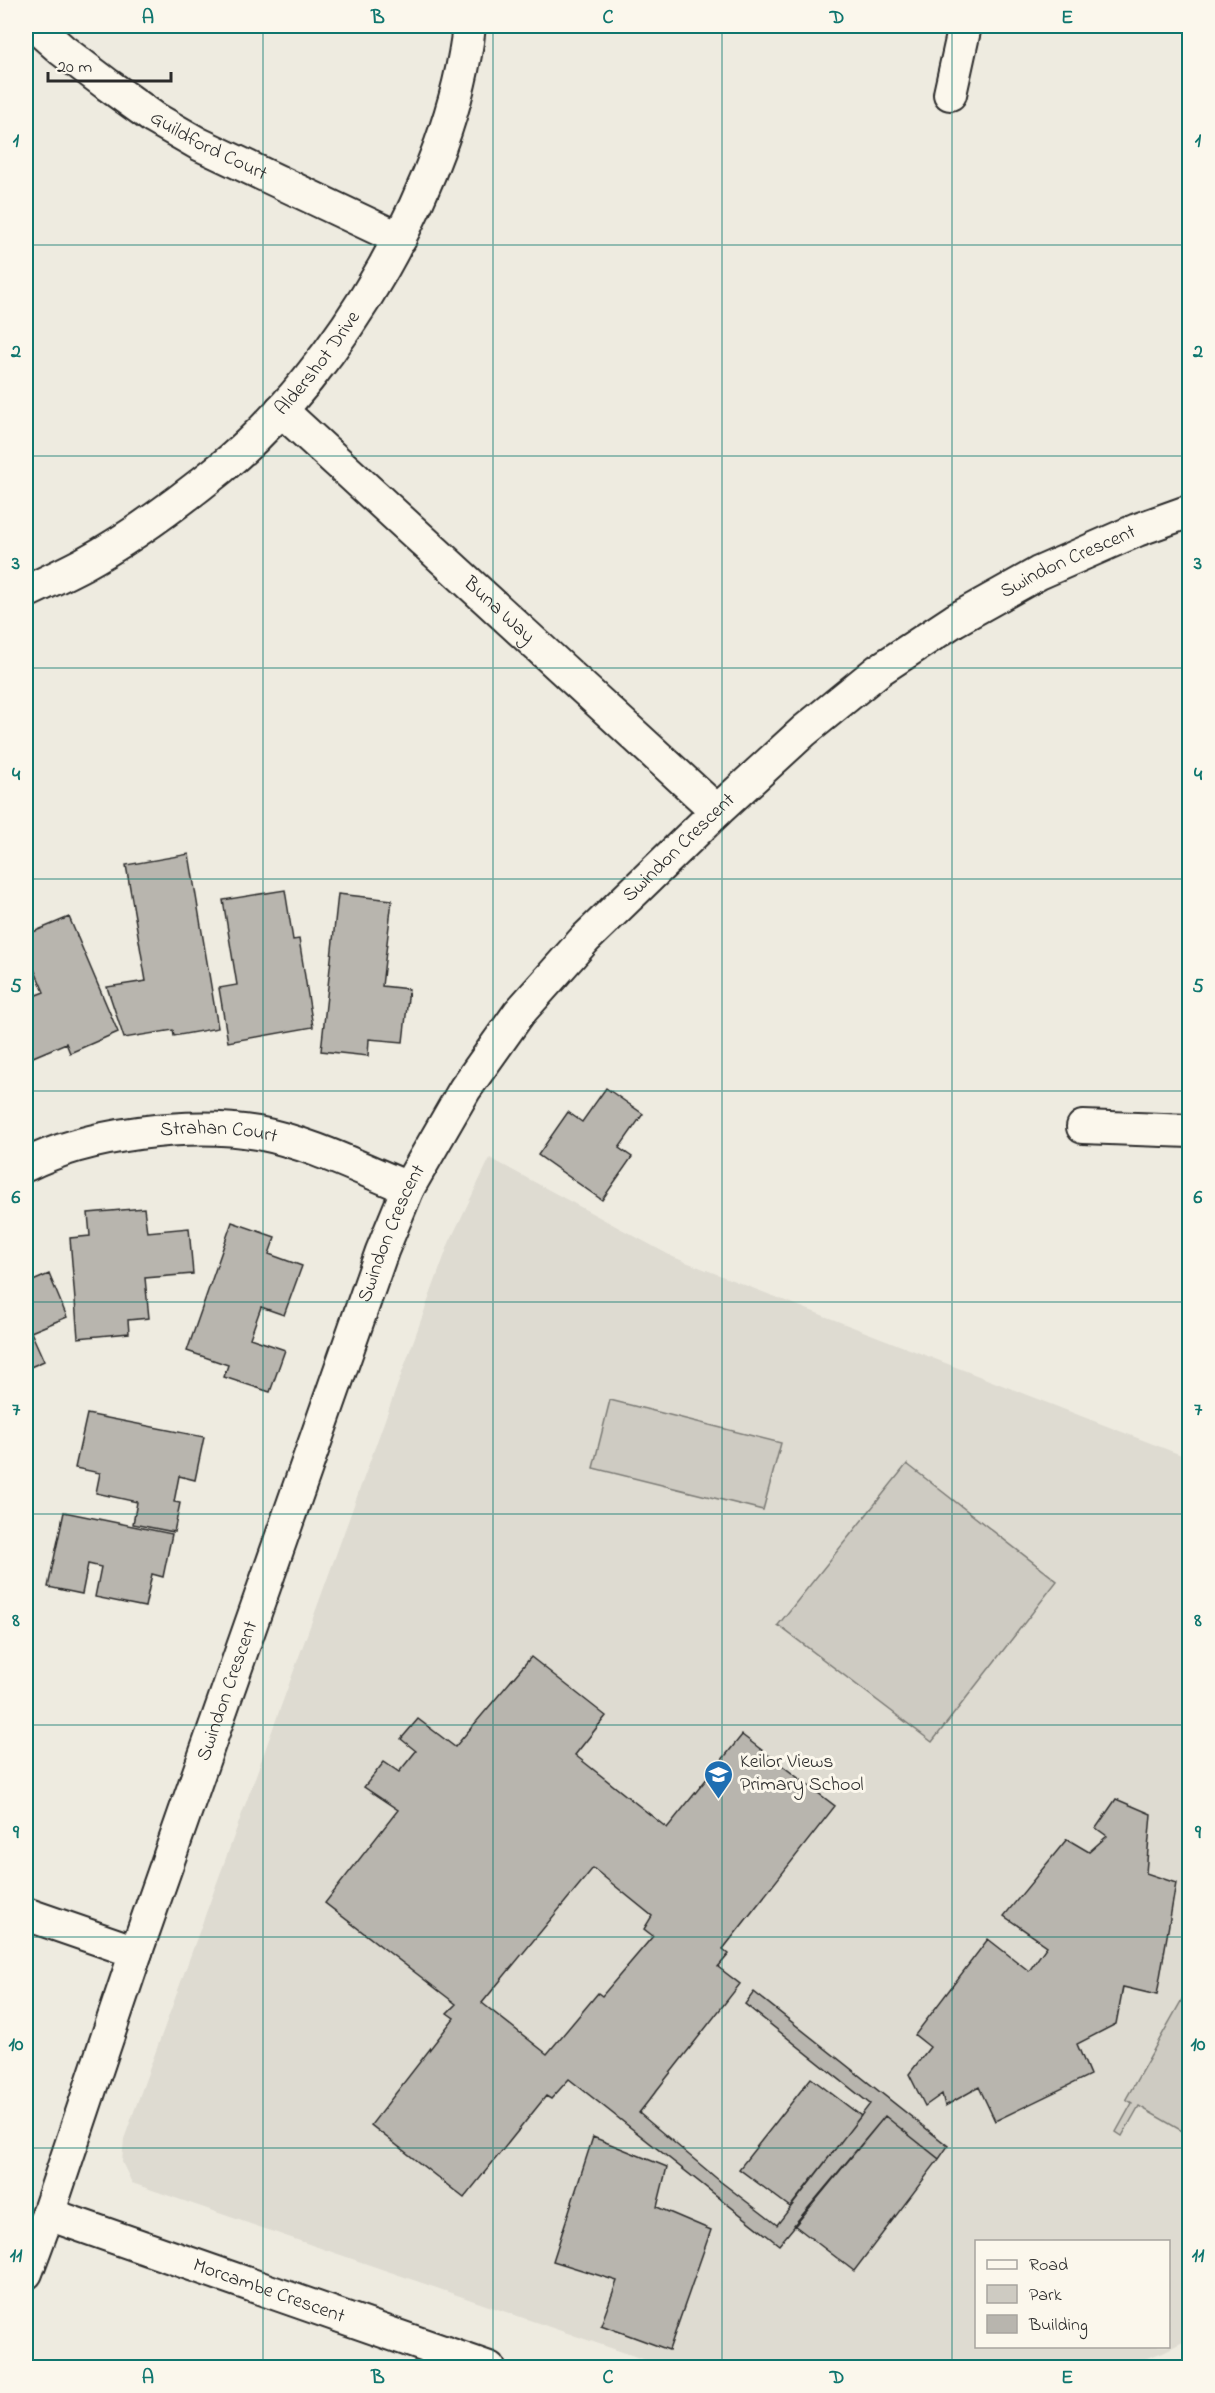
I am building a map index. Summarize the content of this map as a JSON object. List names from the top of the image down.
{
  "streets": {
    "street": [
      "Guildford Court",
      "Aldershot Drive",
      "Swindon Crescent",
      "Buna Way",
      "Strahan Court",
      "Morcambe Crescent"
    ]
  },
  "crossings": [
    ["Guildford Court", "Aldershot Drive"],
    ["Aldershot Drive", "Buna Way"],
    ["Swindon Crescent", "Buna Way"],
    ["Swindon Crescent", "Strahan Court"],
    ["Swindon Crescent", "Morcambe Crescent"]
  ],
  "places": {
    "school or university": ["Keilor Views Primary School"]
  },
  "legend": ["Road", "Park", "Building"],
  "scale_bar": "20 m",
  "grid": {
    "columns": [
      "A",
      "B",
      "C",
      "D",
      "E"
    ],
    "rows": [
      "1",
      "2",
      "3",
      "4",
      "5",
      "6",
      "7",
      "8",
      "9",
      "10",
      "11"
    ]
  }
}
